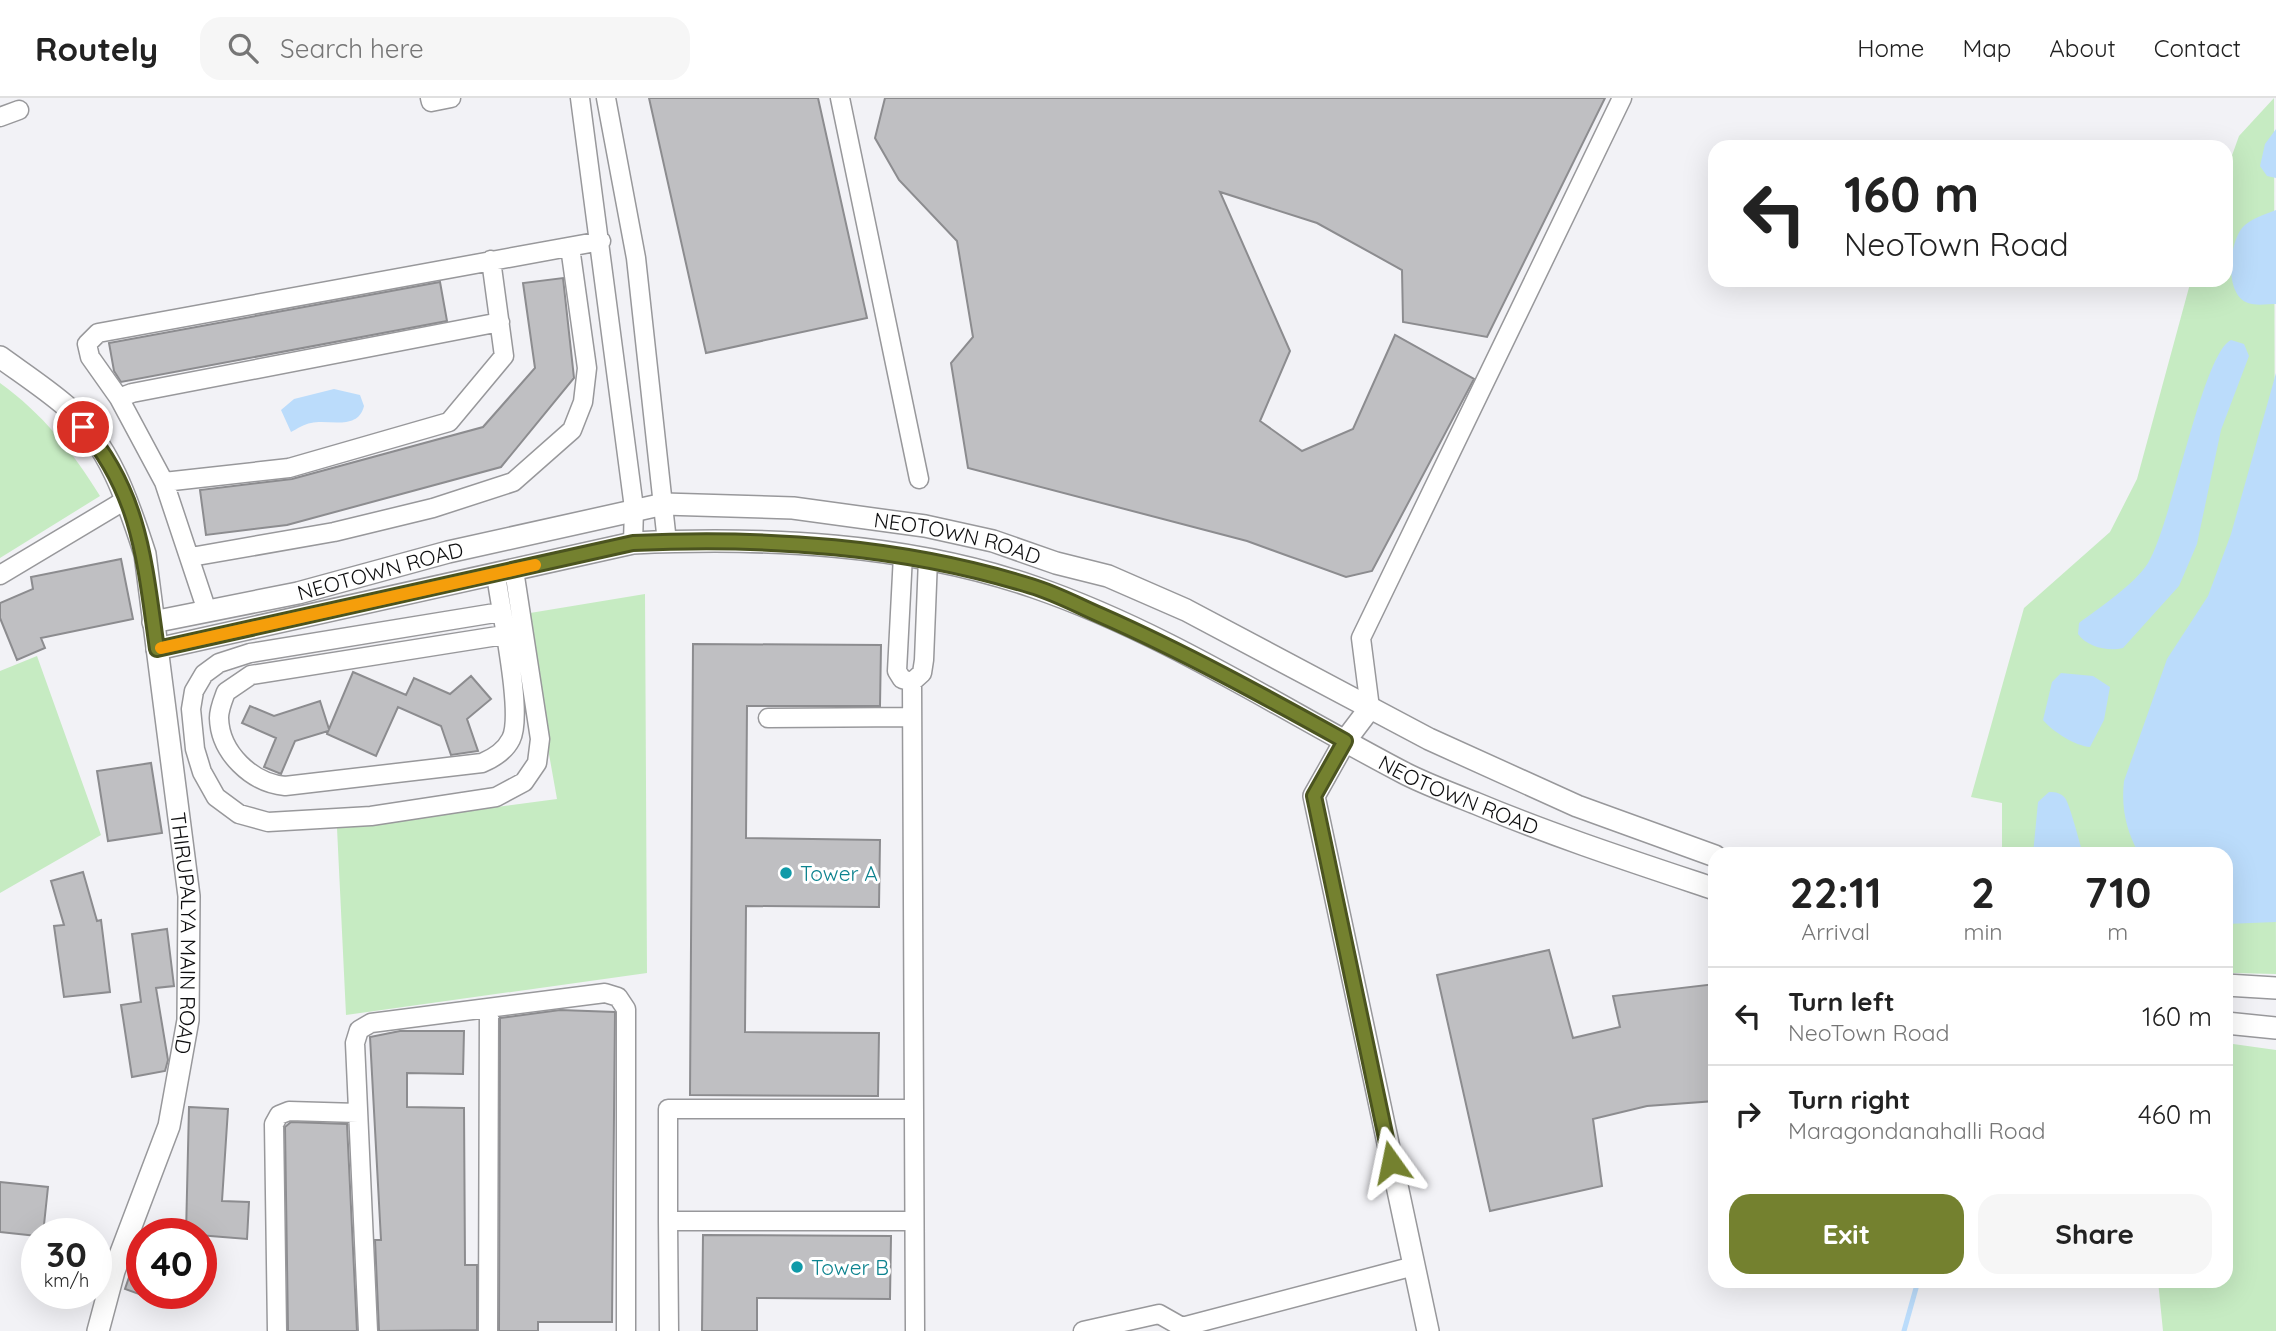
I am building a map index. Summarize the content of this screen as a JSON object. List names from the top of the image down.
{
  "streets": {
    "street": ["NEOTOWN ROAD", "THIRUPALYA MAIN ROAD"]
  },
  "crossings": [
    ["NEOTOWN ROAD", "THIRUPALYA MAIN ROAD"]
  ],
  "places": ["Tower A", "Tower B"],
  "page": {
    "header": "Routely",
    "search": "Search here",
    "nav": [
      "Home",
      "Map",
      "About",
      "Contact"
    ],
    "turn": ["160 m", "NeoTown Road"],
    "eta": [
      "22:11",
      "Arrival",
      "2",
      "min",
      "710",
      "m"
    ],
    "list": [
      {
        "name": "Turn left",
        "note": "NeoTown Road",
        "value": "160 m"
      },
      {
        "name": "Turn right",
        "note": "Maragondanahalli Road",
        "value": "460 m"
      }
    ],
    "buttons": ["Exit", "Share"],
    "speed": "30 km/h",
    "limit": "40"
  }
}
